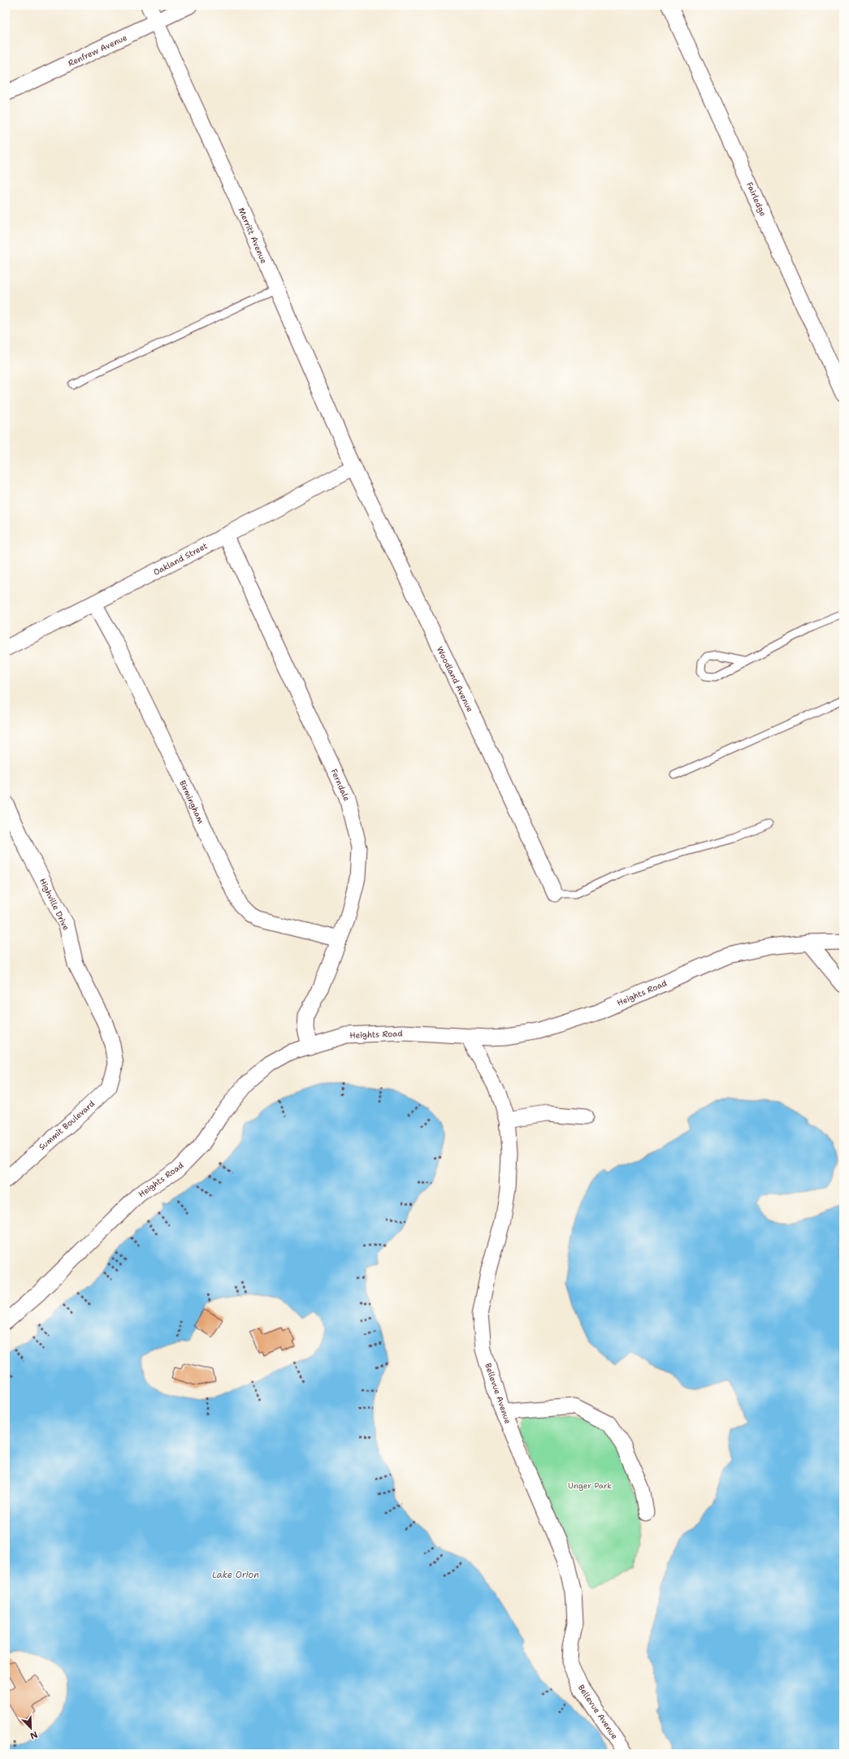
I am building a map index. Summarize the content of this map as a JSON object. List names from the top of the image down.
{
  "streets": {
    "street": [
      "Renfrew Avenue",
      "Fairledge",
      "Merritt Avenue",
      "Oakland Street",
      "Woodland Avenue",
      "Ferndale",
      "Birmingham",
      "Highville Drive",
      "Heights Road",
      "Summit Boulevard",
      "Bellevue Avenue"
    ]
  },
  "crossings": [
    ["Renfrew Avenue", "Merritt Avenue"],
    ["Merritt Avenue", "Oakland Street"],
    ["Merritt Avenue", "Woodland Avenue"],
    ["Oakland Street", "Woodland Avenue"],
    ["Oakland Street", "Ferndale"],
    ["Oakland Street", "Birmingham"],
    ["Ferndale", "Birmingham"],
    ["Ferndale", "Heights Road"],
    ["Highville Drive", "Summit Boulevard"],
    ["Heights Road", "Bellevue Avenue"]
  ],
  "water": ["Lake Orion"],
  "parks": ["Unger Park"],
  "north": "bottom right"
}
